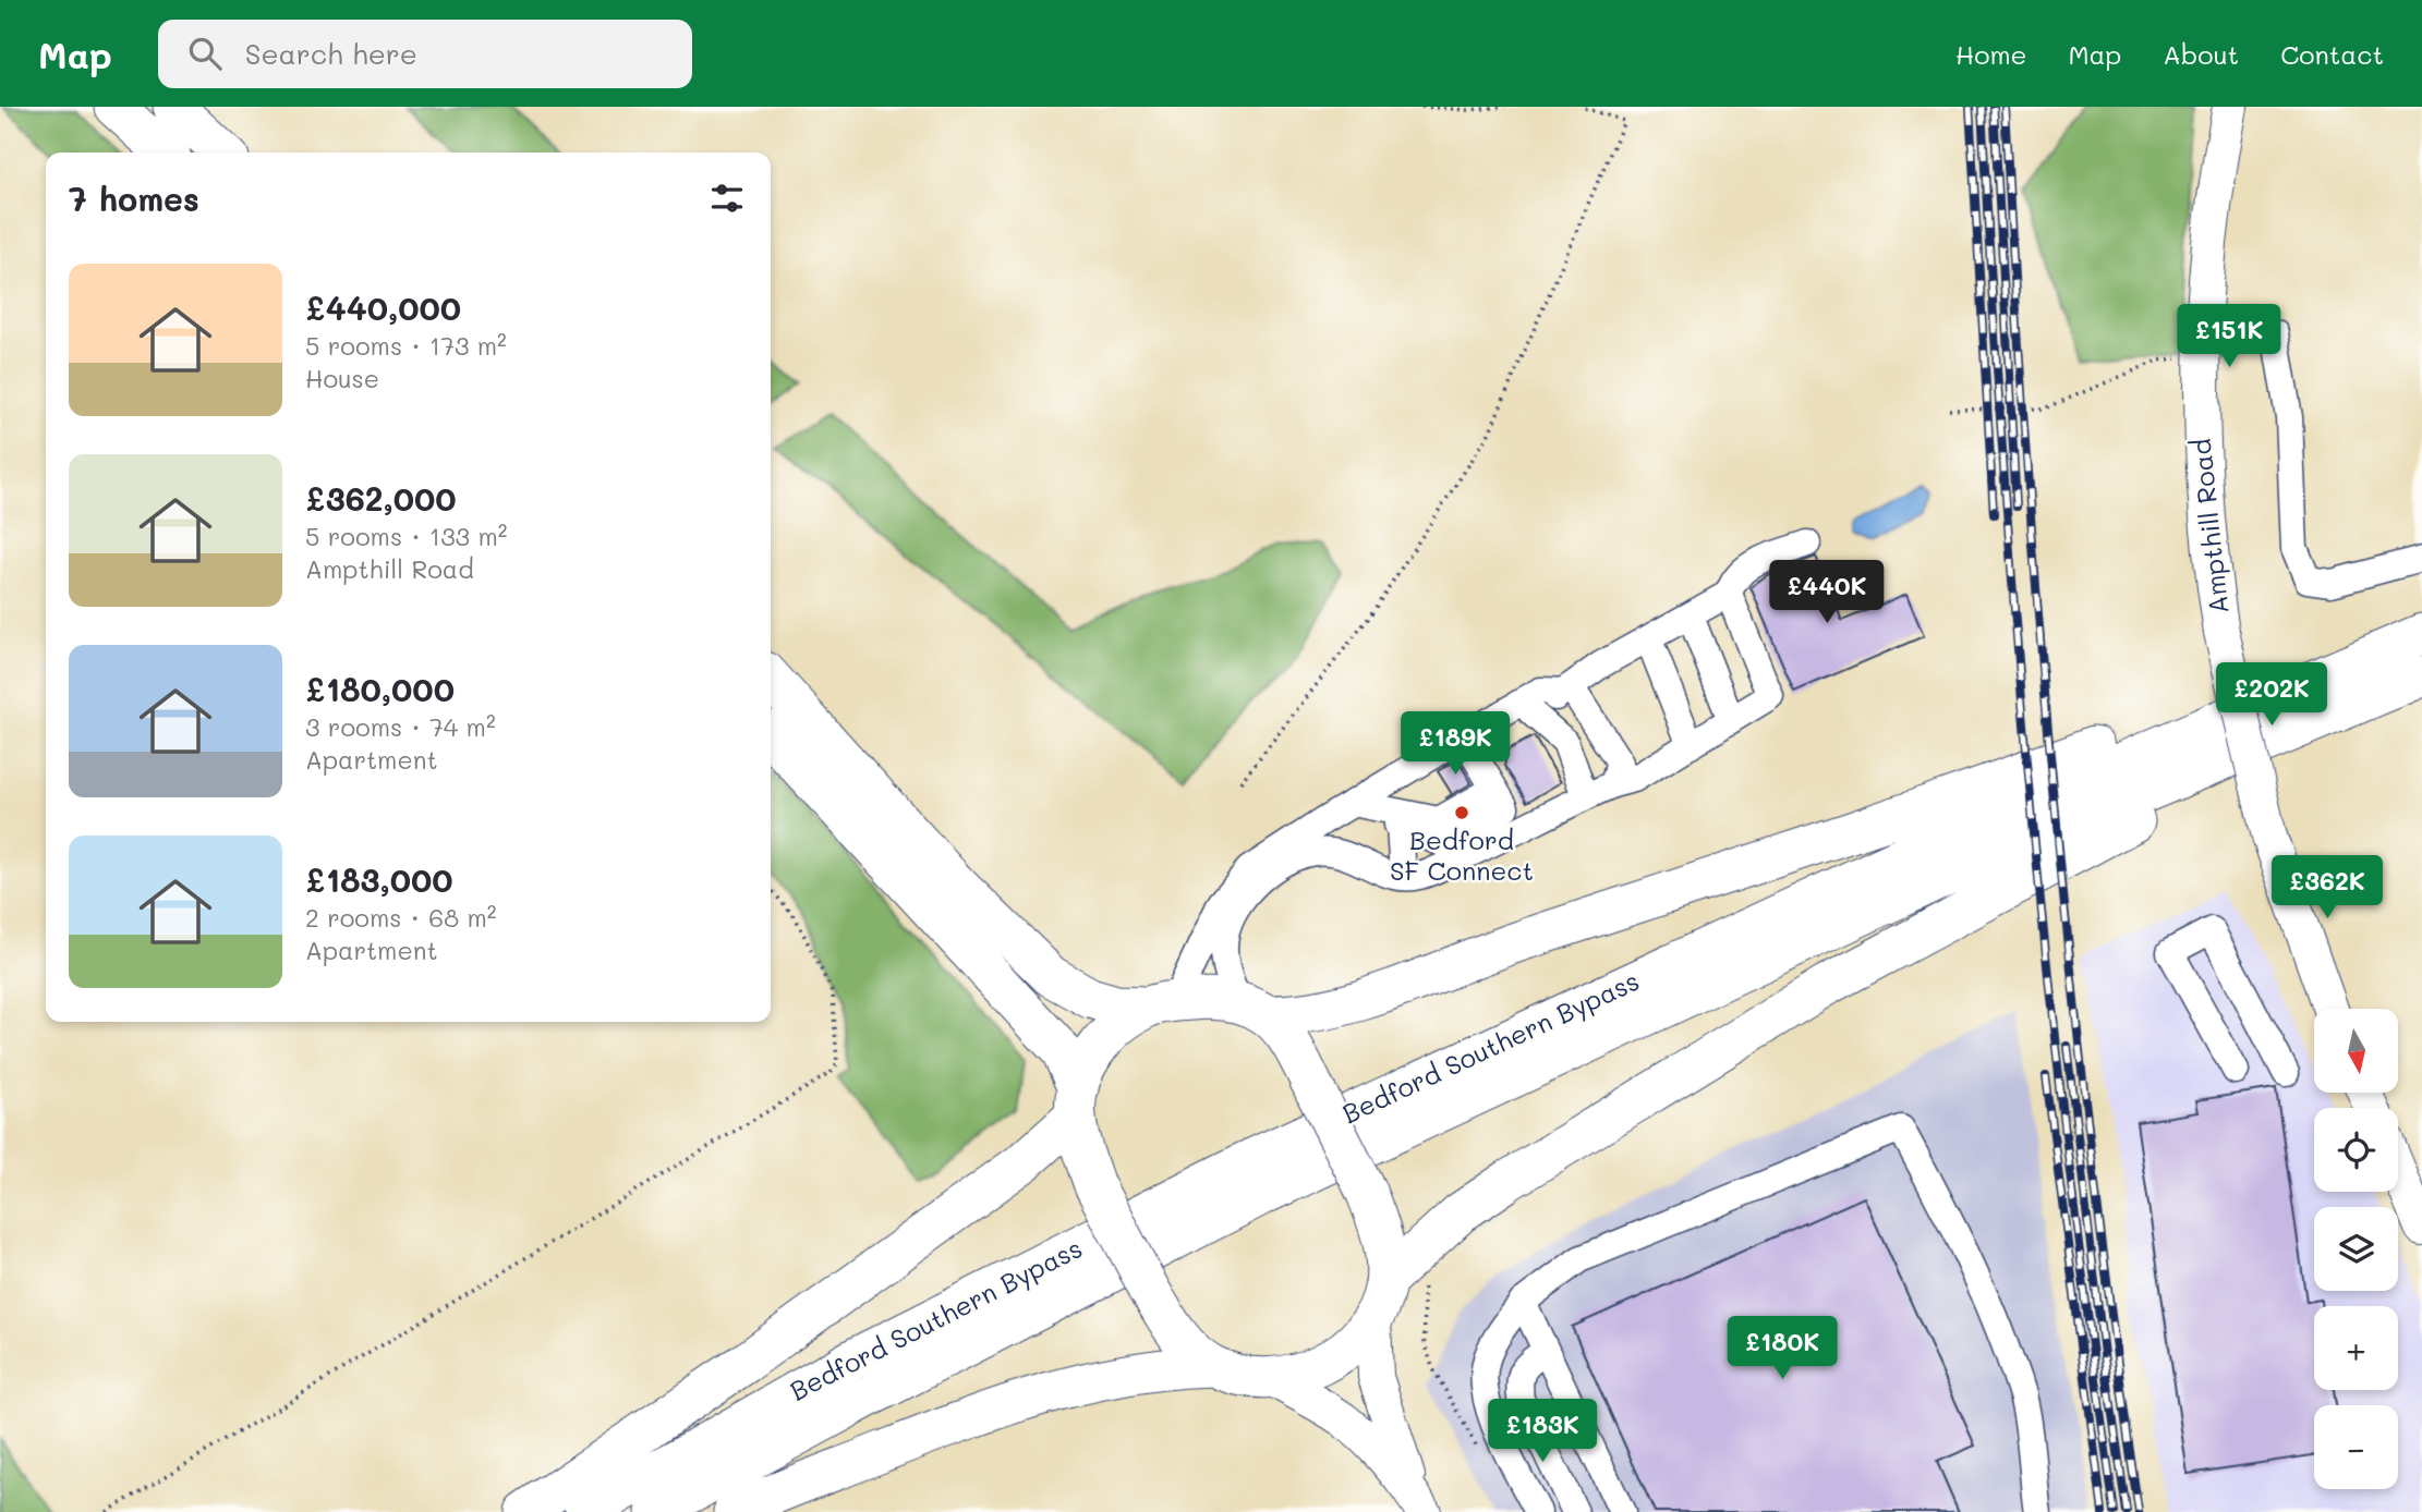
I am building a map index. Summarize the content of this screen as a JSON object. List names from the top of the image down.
{
  "streets": {
    "highway": ["Bedford Southern Bypass"],
    "main road": ["Ampthill Road"]
  },
  "places": ["Bedford SF Connect"],
  "north": "bottom",
  "page": {
    "header": "Map",
    "search": "Search here",
    "nav": [
      "Home",
      "Map",
      "About",
      "Contact"
    ],
    "heading": "7 homes",
    "list": [
      {
        "name": "£440,000",
        "note": "5 rooms · 173 m² · House"
      },
      {
        "name": "£362,000",
        "note": "5 rooms · 133 m² · Ampthill Road"
      },
      {
        "name": "£180,000",
        "note": "3 rooms · 74 m² · Apartment"
      },
      {
        "name": "£183,000",
        "note": "2 rooms · 68 m² · Apartment"
      }
    ],
    "price": [
      "£151K",
      "£440K",
      "£202K",
      "£189K",
      "£362K",
      "£180K",
      "£183K"
    ],
    "map_buttons": ["+", "−"]
  }
}
